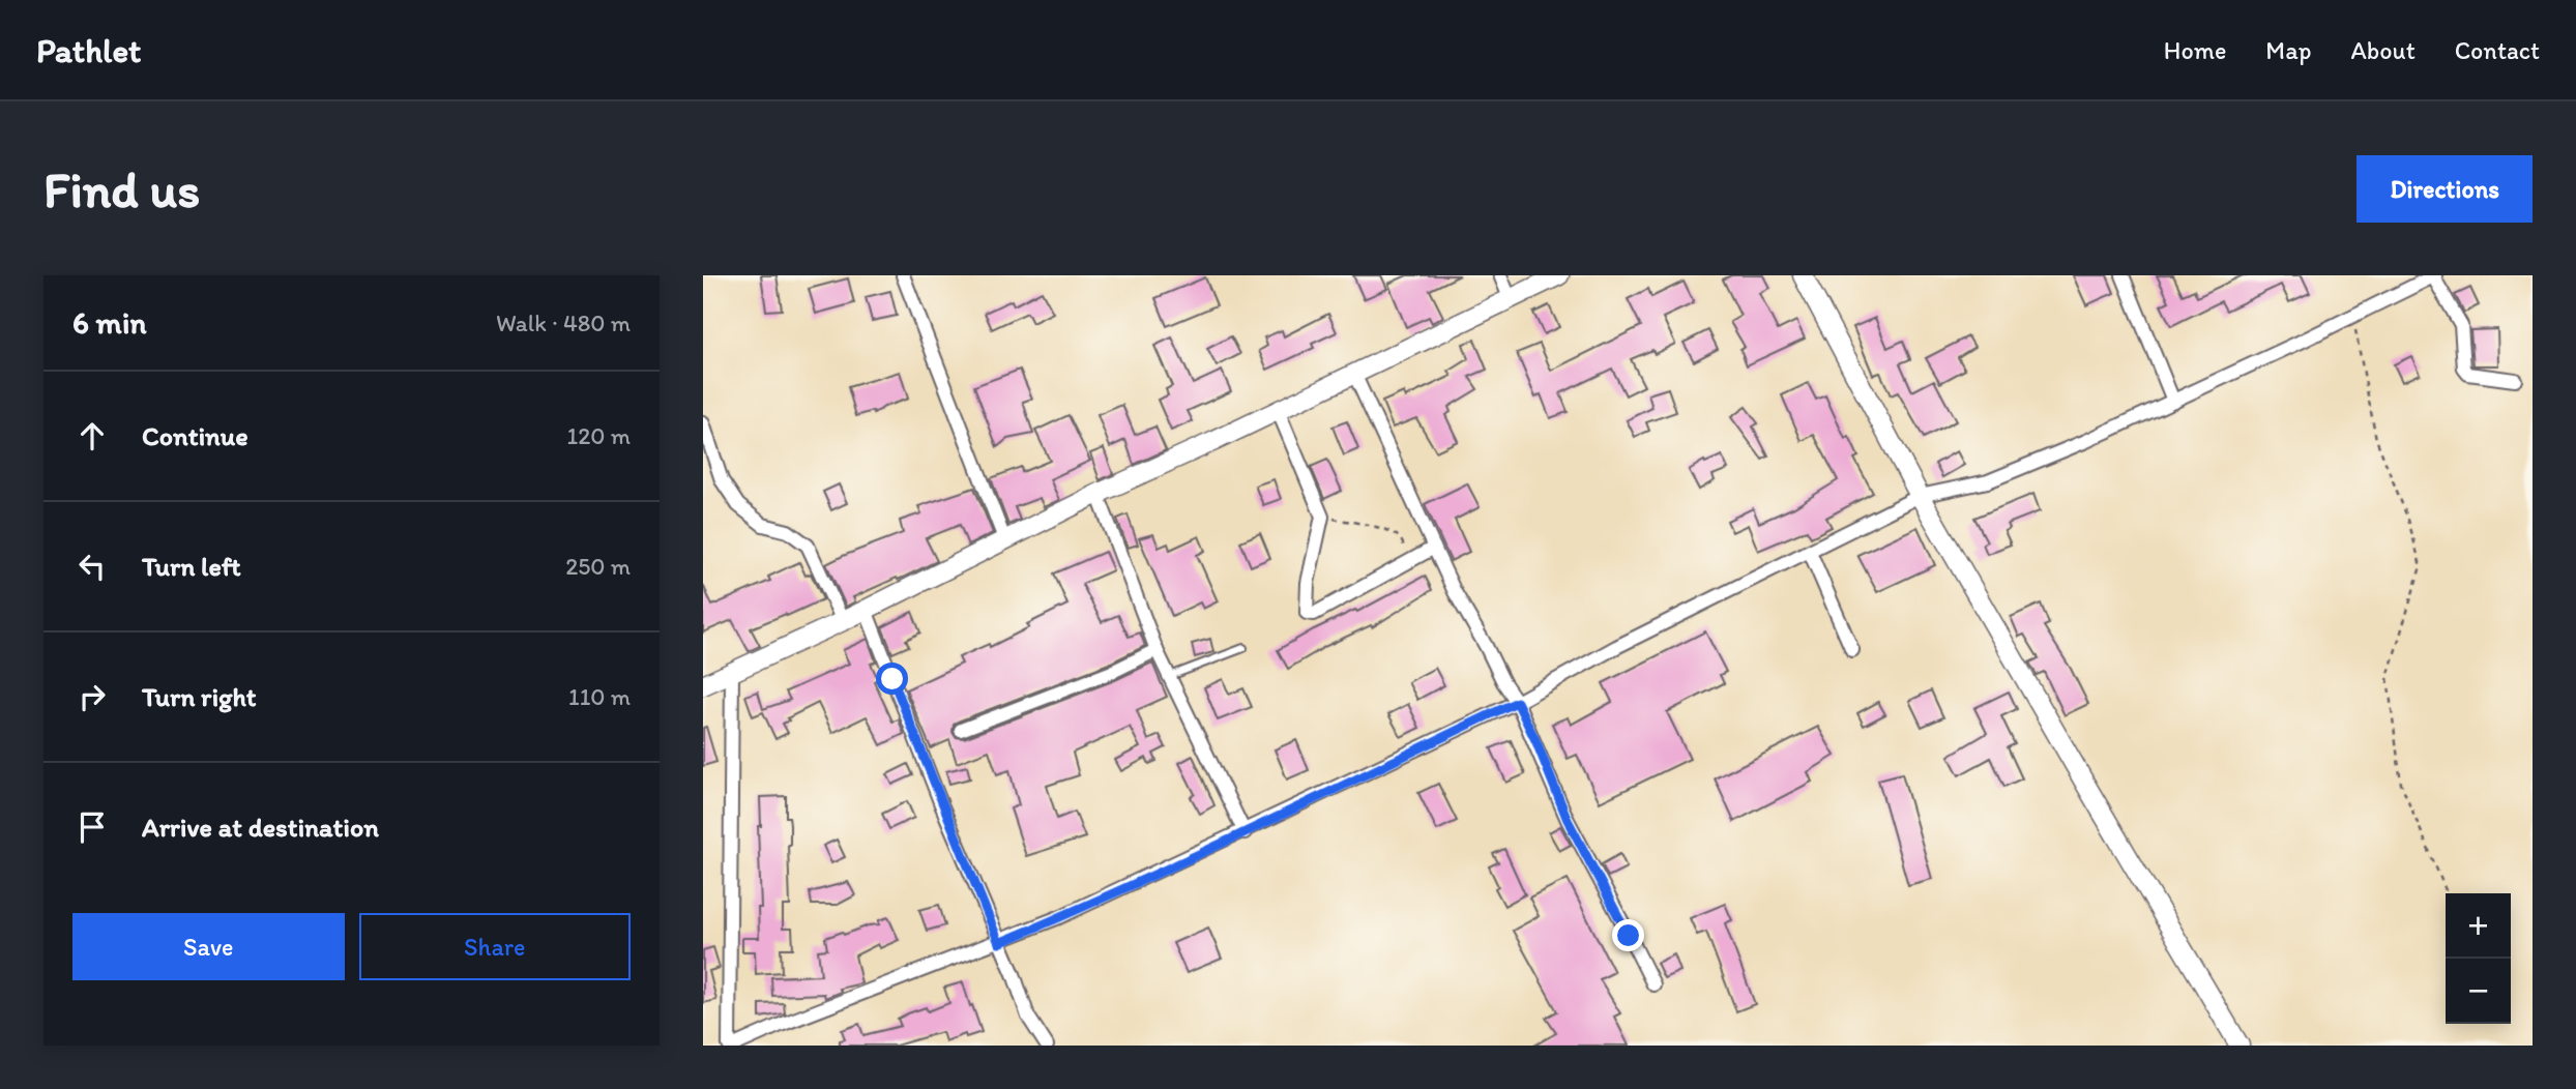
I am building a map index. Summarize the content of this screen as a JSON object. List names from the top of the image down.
{
  "page": {
    "header": "Pathlet",
    "nav": [
      "Home",
      "Map",
      "About",
      "Contact"
    ],
    "buttons": [
      "Directions",
      ["Save", "Share"]
    ],
    "title": "Find us",
    "heading": ["6 min", "Walk · 480 m"],
    "list": [
      ["Continue", "120 m"],
      ["Turn left", "250 m"],
      ["Turn right", "110 m"],
      "Arrive at destination"
    ],
    "map_buttons": ["+", "−"]
  }
}
